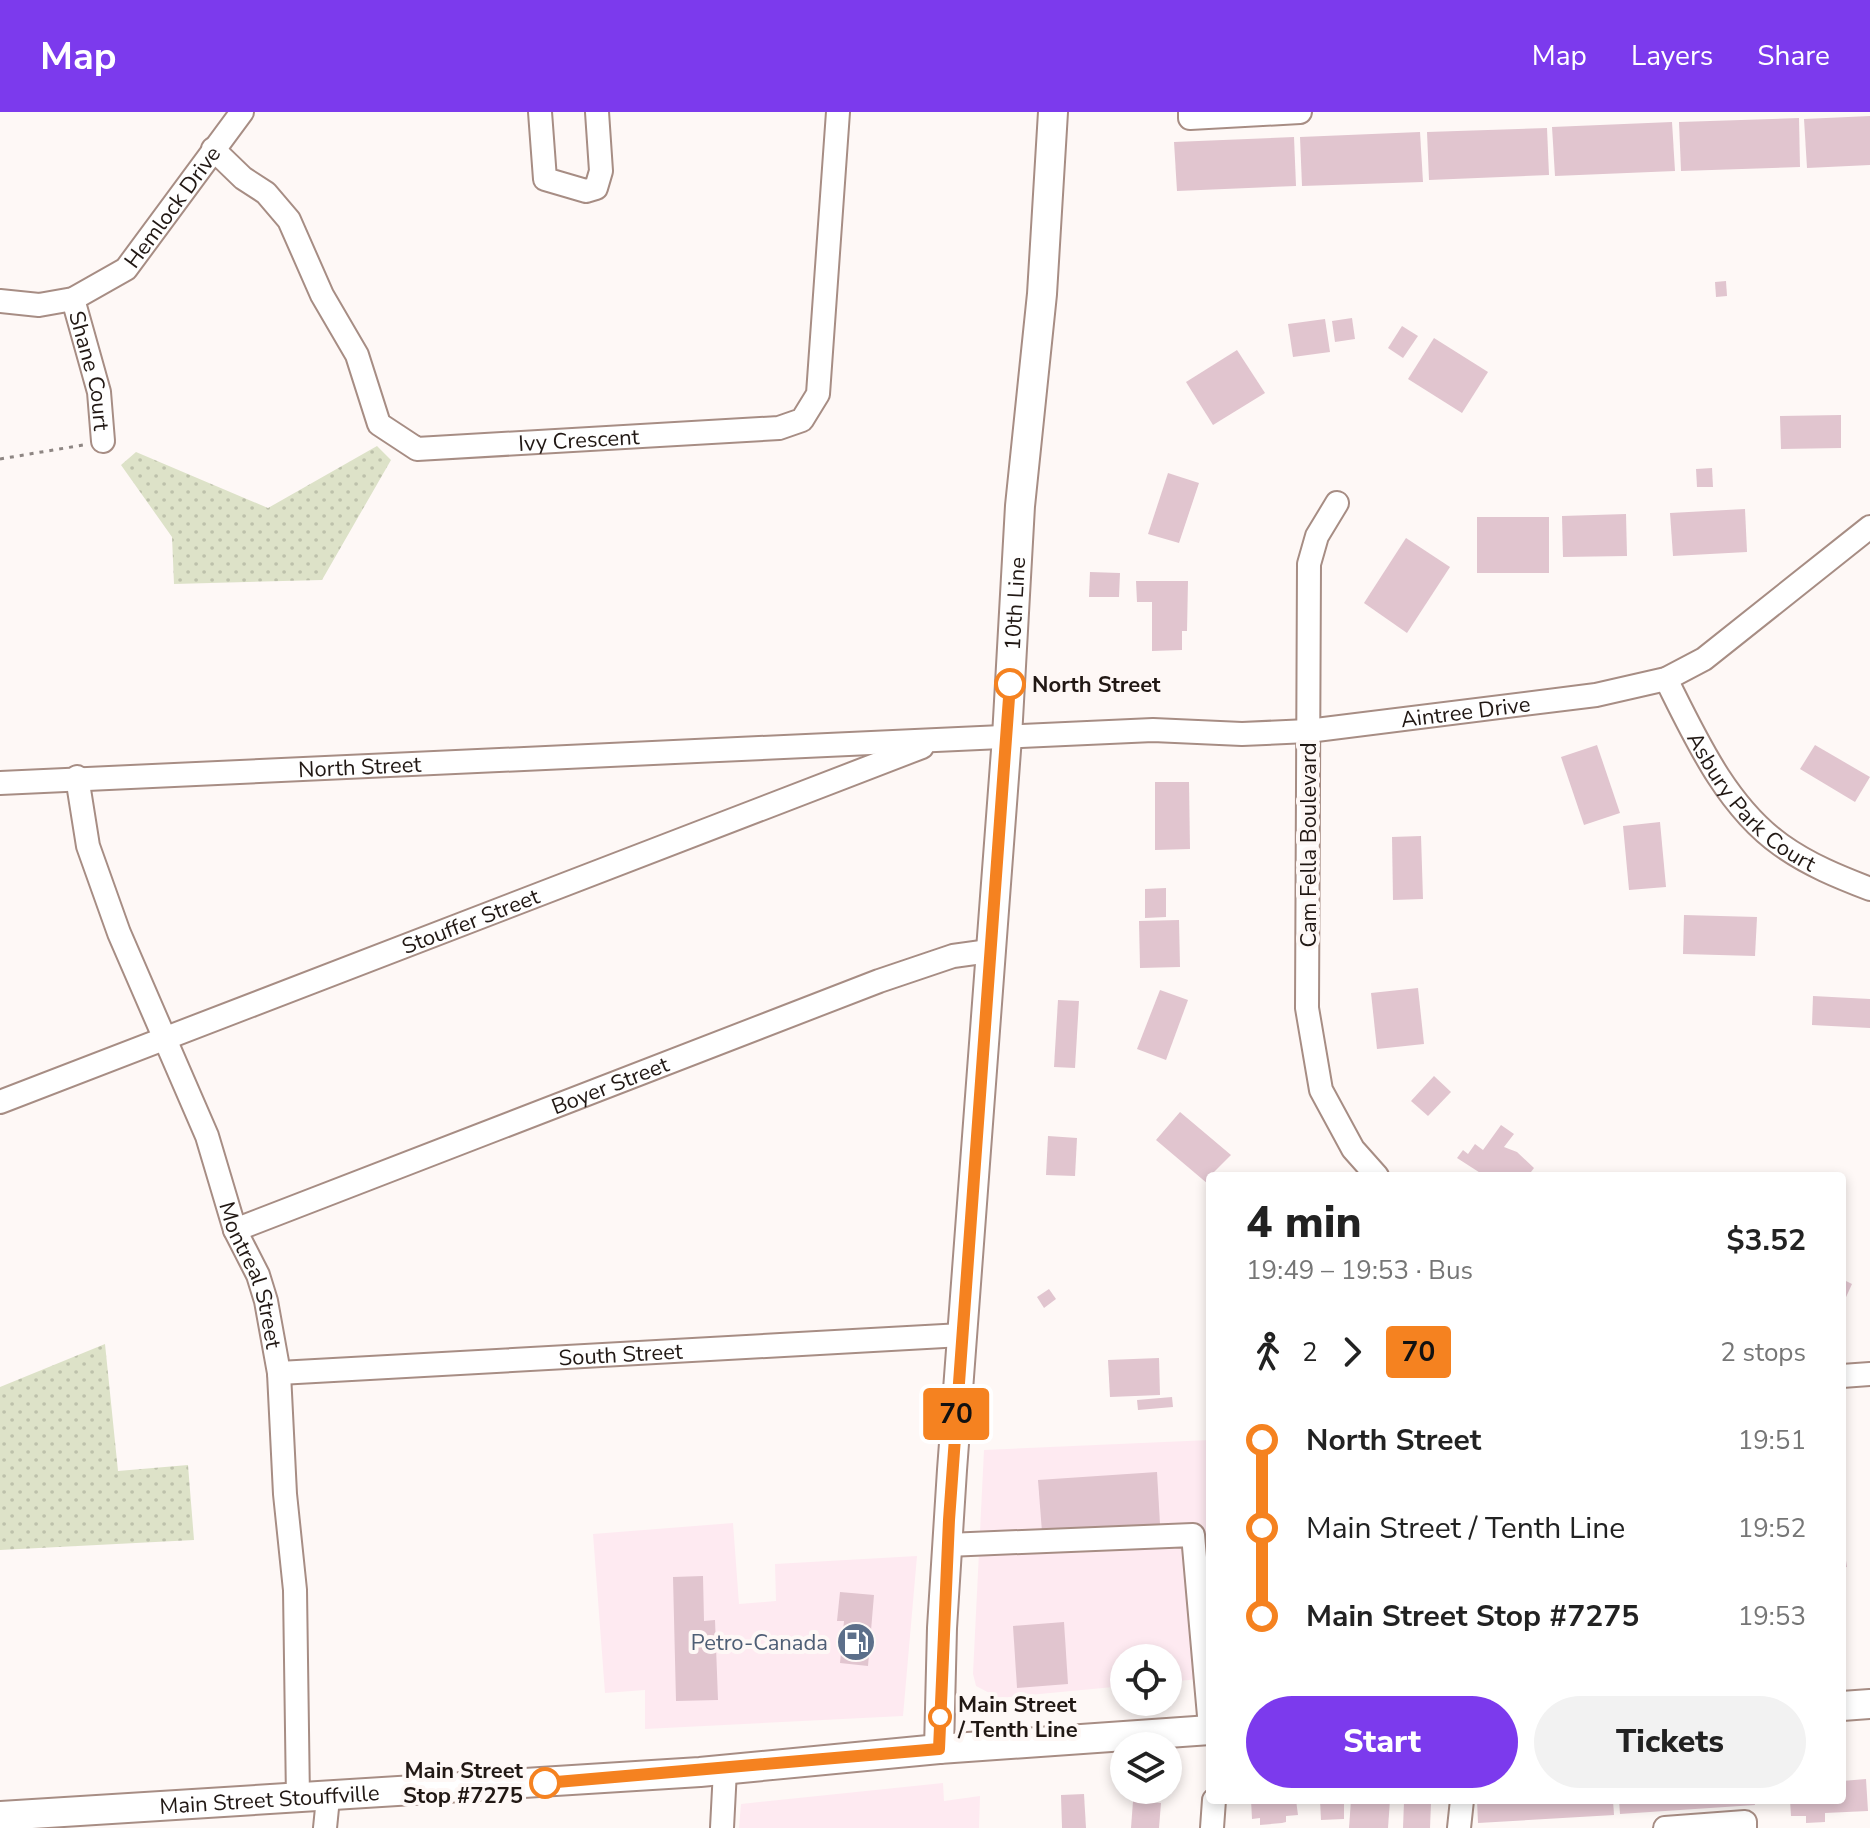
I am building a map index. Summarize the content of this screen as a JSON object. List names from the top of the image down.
{
  "streets": {
    "main road": ["10th Line", "Main Street Stouffville"],
    "street": [
      "Hemlock Drive",
      "Shane Court",
      "Ivy Crescent",
      "Aintree Drive",
      "North Street",
      "Asbury Park Court",
      "Cam Fella Boulevard",
      "Stouffer Street",
      "Boyer Street",
      "Montreal Street",
      "South Street"
    ]
  },
  "crossings": [
    ["Hemlock Drive", "Shane Court"],
    ["Hemlock Drive", "Ivy Crescent"],
    ["10th Line", "Aintree Drive"],
    ["10th Line", "North Street"],
    ["10th Line", "Boyer Street"],
    ["10th Line", "South Street"],
    ["10th Line", "Main Street Stouffville"],
    ["Aintree Drive", "North Street"],
    ["Aintree Drive", "Asbury Park Court"],
    ["Aintree Drive", "Cam Fella Boulevard"],
    ["North Street", "Stouffer Street"],
    ["North Street", "Montreal Street"],
    ["Stouffer Street", "Montreal Street"],
    ["Boyer Street", "Montreal Street"],
    ["Montreal Street", "South Street"],
    ["Montreal Street", "Main Street Stouffville"]
  ],
  "places": {
    "other": ["North Street", "Main Street / Tenth Line", "Main Street Stop #7275"],
    "fuel station": ["Petro-Canada"]
  },
  "lines": ["bus line 70"],
  "page": {
    "header": "Map",
    "nav": ["Map", "Layers", "Share"],
    "on_map": "70",
    "heading": ["4 min", "19:49 – 19:53 · Bus", "$3.52"],
    "legs": ["2", "70", "2 stops"],
    "list": [
      {
        "name": "North Street",
        "value": "19:51"
      },
      {
        "name": "Main Street / Tenth Line",
        "value": "19:52"
      },
      {
        "name": "Main Street Stop #7275",
        "value": "19:53"
      }
    ],
    "buttons": ["Start", "Tickets"]
  }
}
